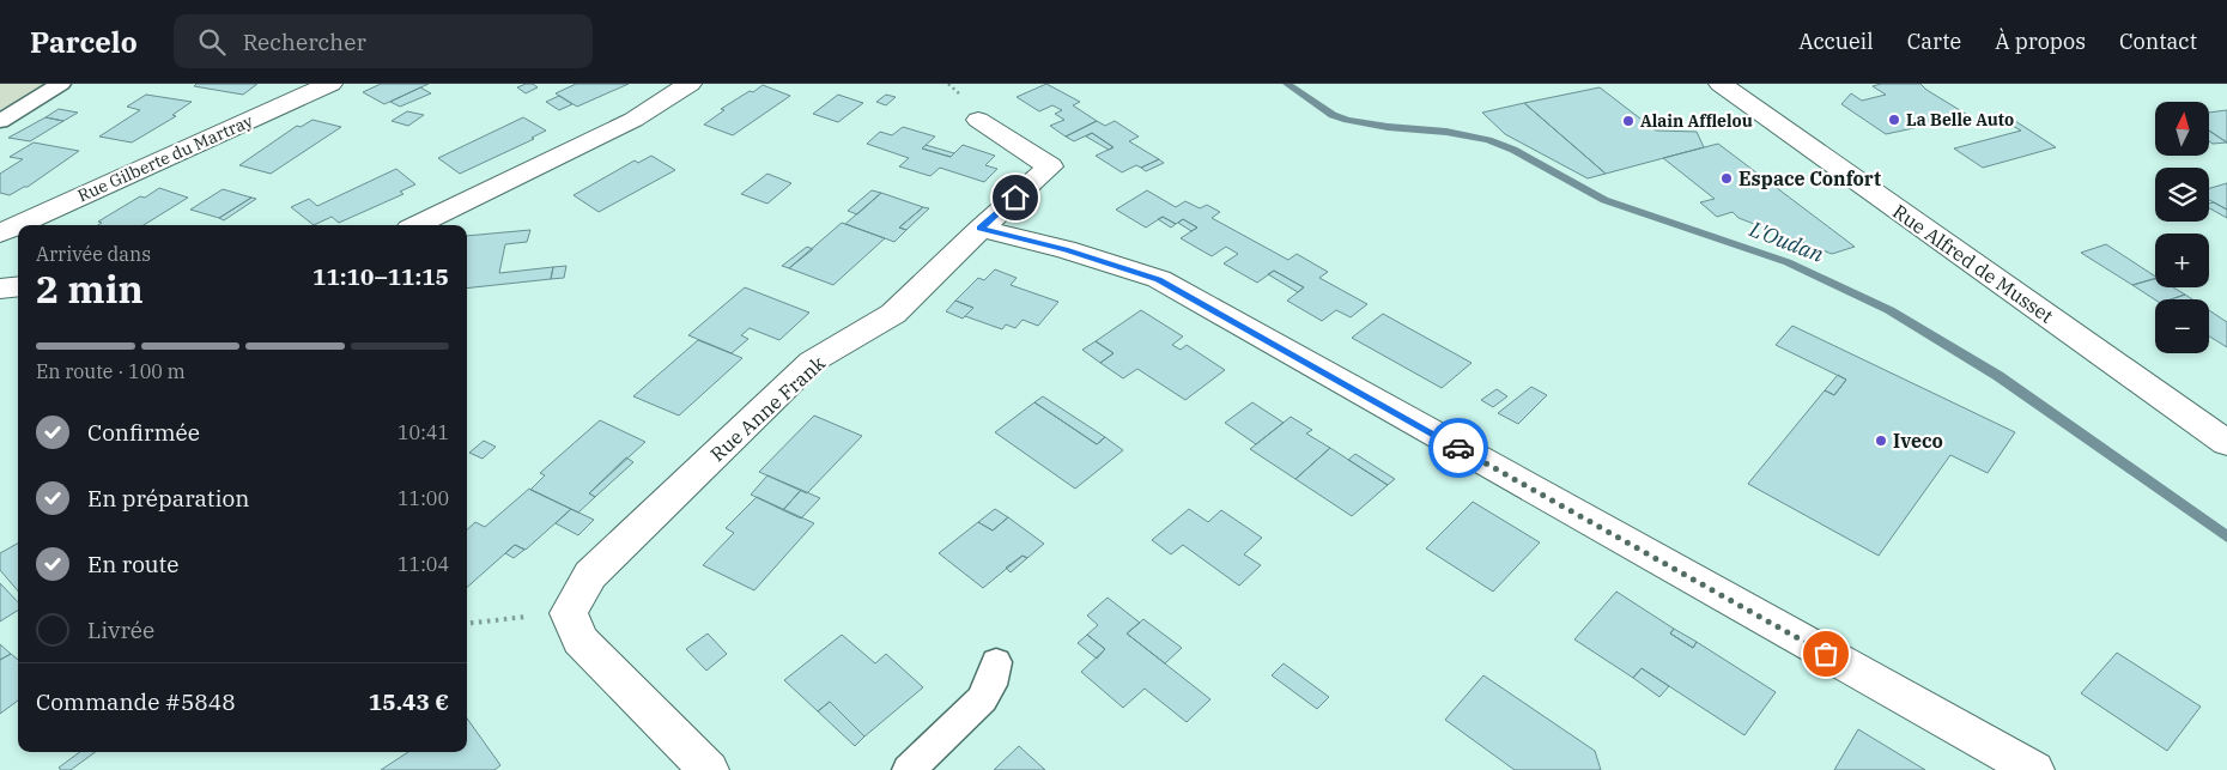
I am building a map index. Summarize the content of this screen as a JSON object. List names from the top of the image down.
{
  "streets": {
    "street": ["Rue Gilberte du Martray", "Rue Alfred de Musset", "Rue Anne Frank"]
  },
  "water": ["L'Oudan"],
  "places": [
    "La Belle Auto",
    "Alain Afflelou",
    "Espace Confort",
    "Iveco"
  ],
  "north": "top",
  "page": {
    "header": "Parcelo",
    "search": "Rechercher",
    "nav": [
      "Accueil",
      "Carte",
      "À propos",
      "Contact"
    ],
    "map_buttons": ["+", "−"],
    "heading": ["2 min", "Arrivée dans", "11:10–11:15"],
    "panel": ["Commande #5848", "15.43 €"],
    "bar": "En route · 100 m",
    "list": [
      ["Confirmée", "10:41"],
      ["En préparation", "11:00"],
      ["En route", "11:04"],
      "Livrée"
    ]
  }
}
